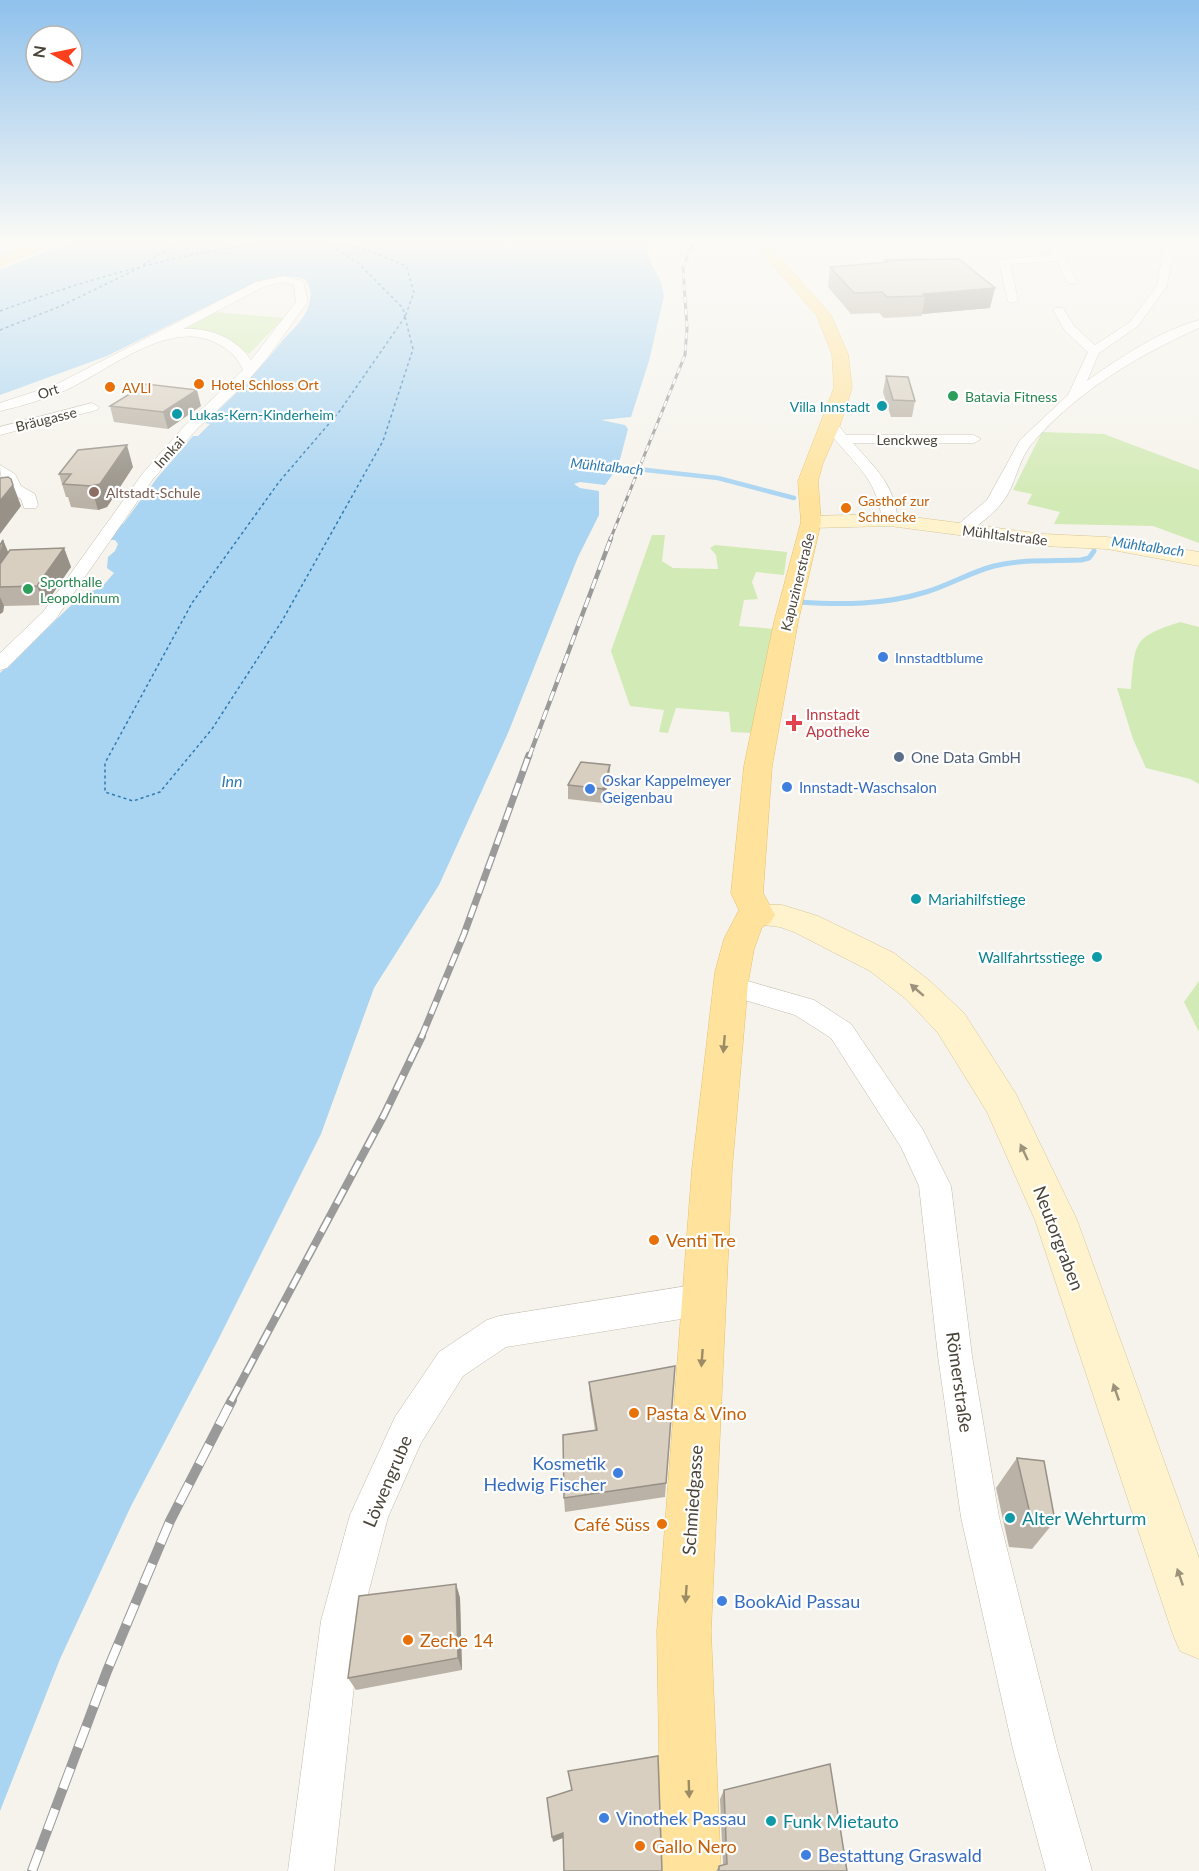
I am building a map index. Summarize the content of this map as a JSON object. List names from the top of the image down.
{
  "streets": {
    "main road": [
      "Mühltalstraße",
      "Kapuzinerstraße",
      "Neutorgraben",
      "Schmiedgasse"
    ],
    "street": [
      "Ort",
      "Bräugasse",
      "Lenckweg",
      "Innkai",
      "Römerstraße",
      "Löwengrube"
    ]
  },
  "crossings": [
    ["Ort", "Bräugasse"],
    ["Ort", "Innkai"],
    ["Lenckweg", "Mühltalstraße"],
    ["Lenckweg", "Kapuzinerstraße"],
    ["Mühltalstraße", "Kapuzinerstraße"],
    ["Kapuzinerstraße", "Neutorgraben"],
    ["Kapuzinerstraße", "Schmiedgasse"],
    ["Neutorgraben", "Schmiedgasse"],
    ["Römerstraße", "Schmiedgasse"],
    ["Löwengrube", "Schmiedgasse"]
  ],
  "one_way": ["Neutorgraben", "Schmiedgasse"],
  "water": ["Mühltalbach", "Inn"],
  "places": {
    "other": [
      "Hotel Schloss Ort",
      "AVLI",
      "Batavia Fitness",
      "Villa Innstadt",
      "Lukas-Kern-Kinderheim",
      "Altstadt-Schule",
      "Gasthof zur Schnecke",
      "Sporthalle Leopoldinum",
      "Innstadtblume",
      "One Data GmbH",
      "Innstadt-Waschsalon",
      "Oskar Kappelmeyer Geigenbau",
      "Mariahilfstiege",
      "Wallfahrtsstiege",
      "Venti Tre",
      "Pasta & Vino",
      "Kosmetik Hedwig Fischer",
      "Alter Wehrturm",
      "Café Süss",
      "BookAid Passau",
      "Zeche 14",
      "Vinothek Passau",
      "Funk Mietauto",
      "Gallo Nero",
      "Bestattung Graswald"
    ],
    "health": ["Innstadt Apotheke"]
  },
  "north": "left"
}
